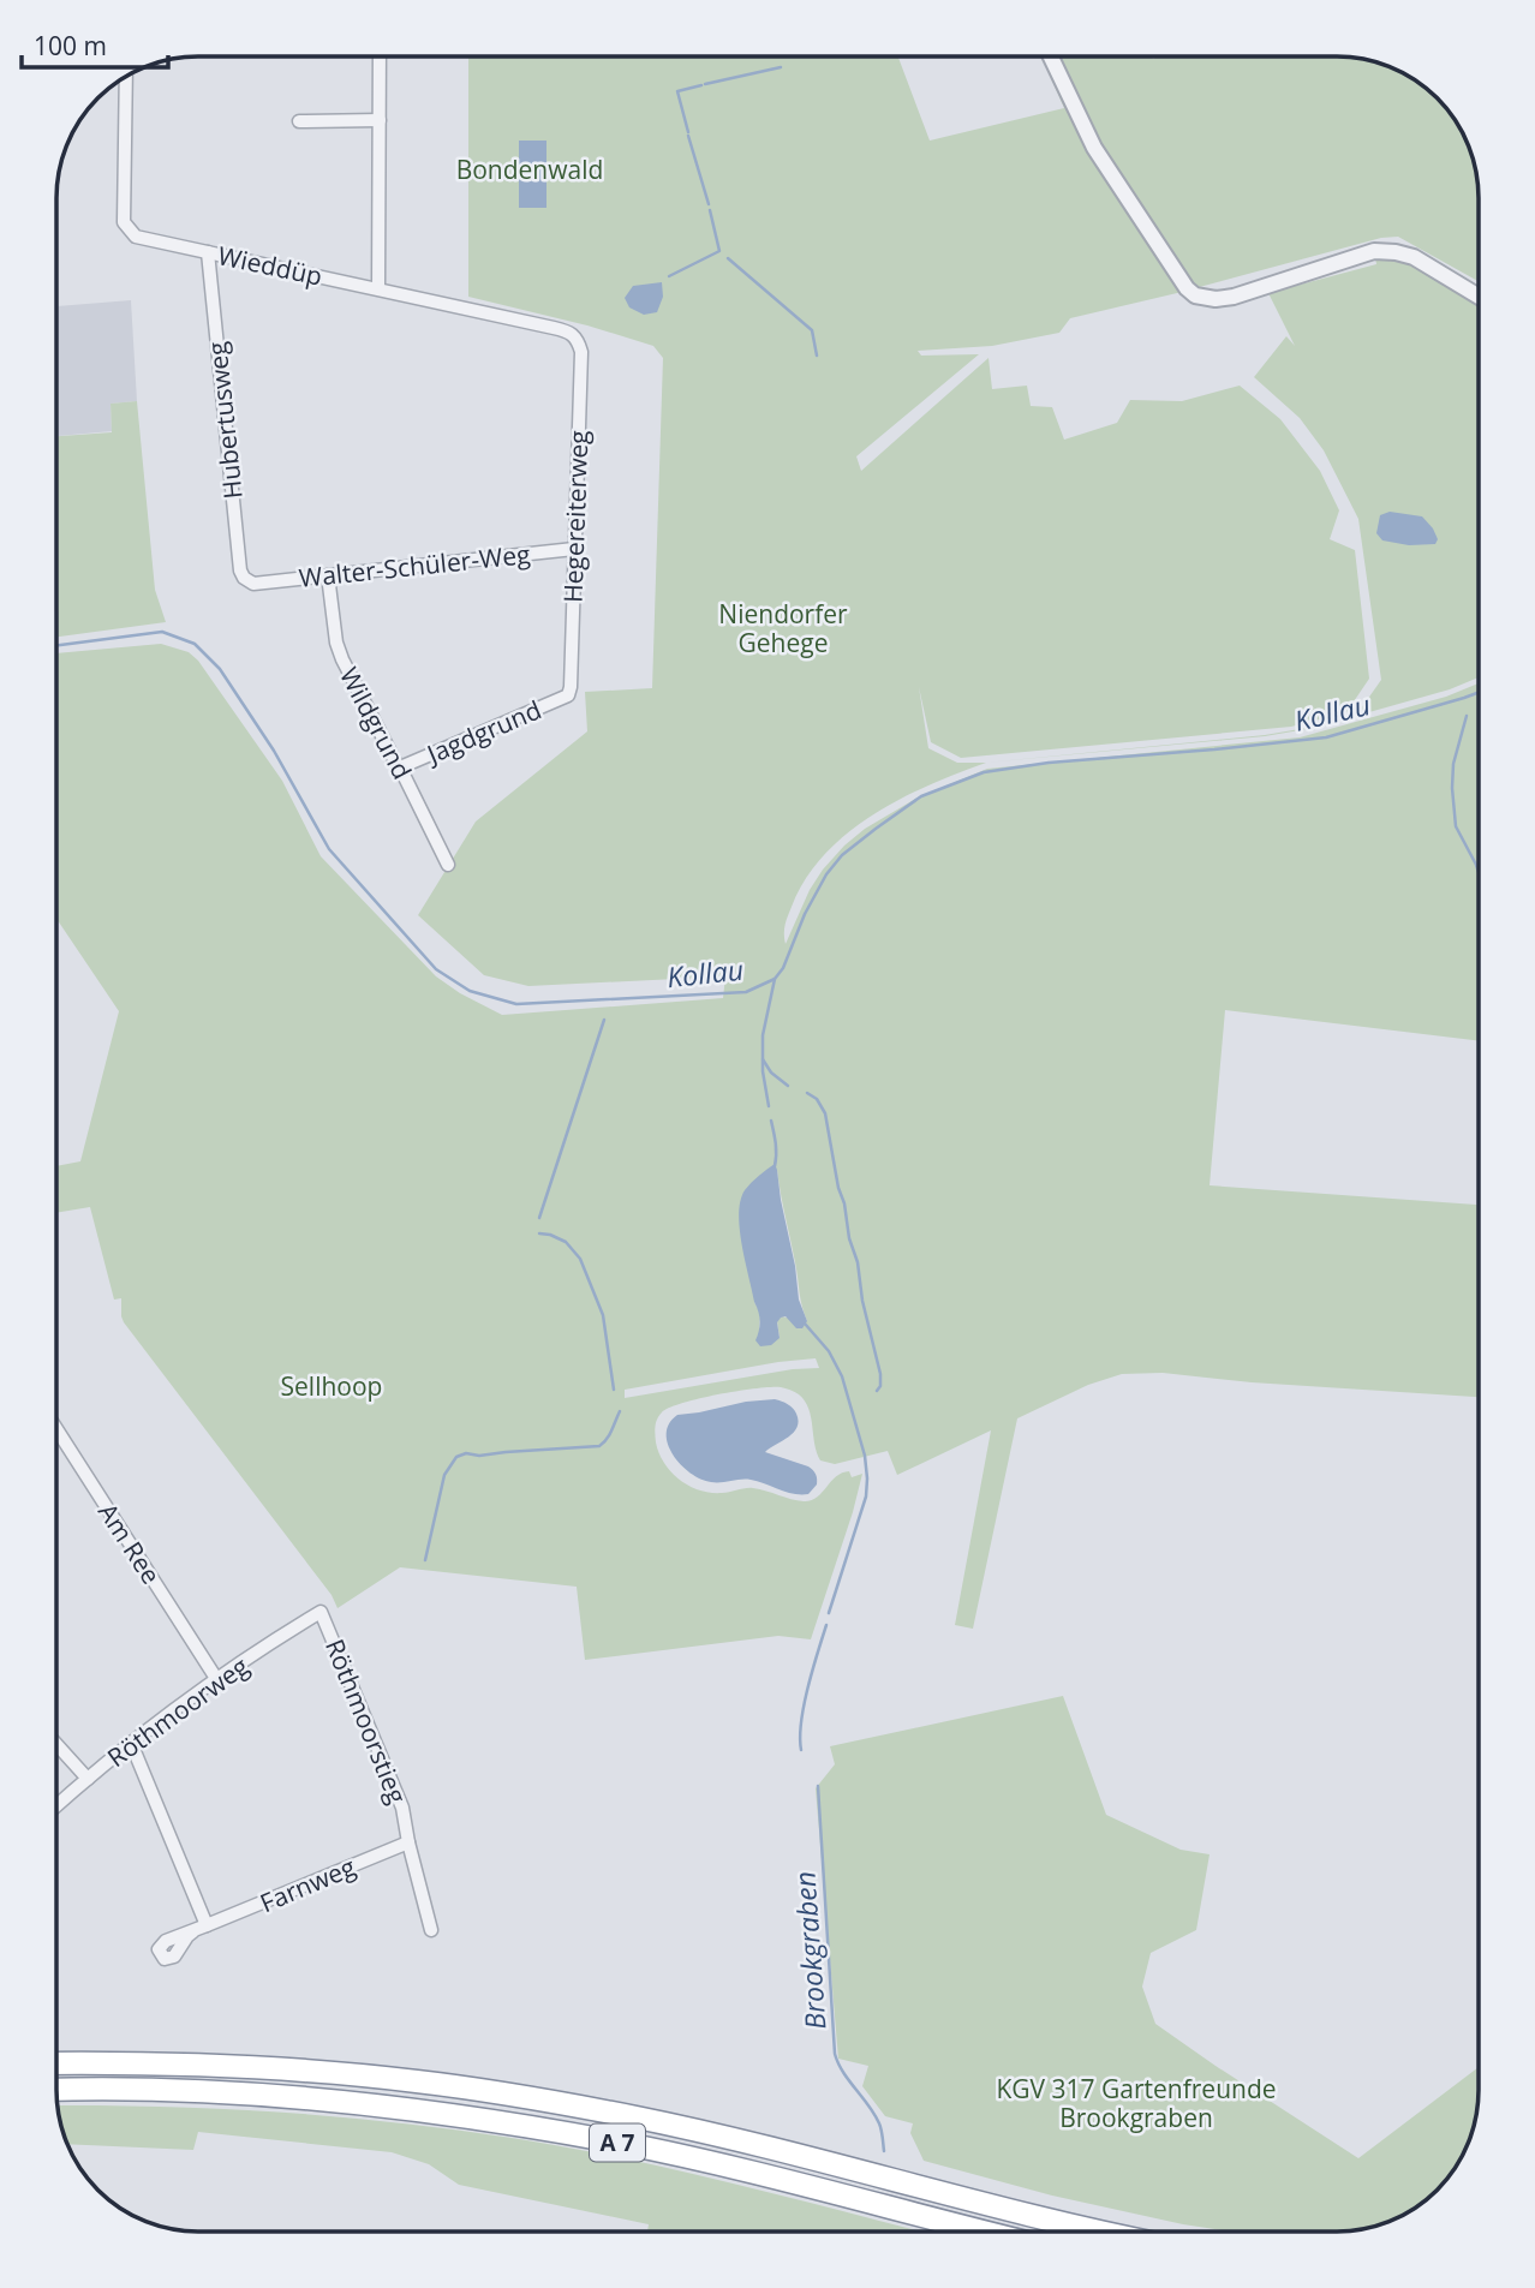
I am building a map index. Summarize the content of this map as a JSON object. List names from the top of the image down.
{
  "streets": {
    "highway": ["A 7"],
    "street": [
      "Wieddüp",
      "Hubertusweg",
      "Hegereiterweg",
      "Walter-Schüler-Weg",
      "Wildgrund",
      "Jagdgrund",
      "Am Ree",
      "Röthmoorweg",
      "Röthmoorstieg",
      "Farnweg"
    ]
  },
  "crossings": [
    ["Wieddüp", "Hubertusweg"],
    ["Wieddüp", "Hegereiterweg"],
    ["Hubertusweg", "Walter-Schüler-Weg"],
    ["Hegereiterweg", "Walter-Schüler-Weg"],
    ["Hegereiterweg", "Jagdgrund"],
    ["Walter-Schüler-Weg", "Wildgrund"],
    ["Wildgrund", "Jagdgrund"],
    ["Am Ree", "Röthmoorweg"],
    ["Röthmoorweg", "Röthmoorstieg"],
    ["Röthmoorstieg", "Farnweg"]
  ],
  "water": ["Kollau", "Brookgraben"],
  "parks": [
    "Bondenwald",
    "Niendorfer Gehege",
    "Sellhoop",
    "KGV 317 Gartenfreunde Brookgraben"
  ],
  "scale_bar": "100 m"
}
